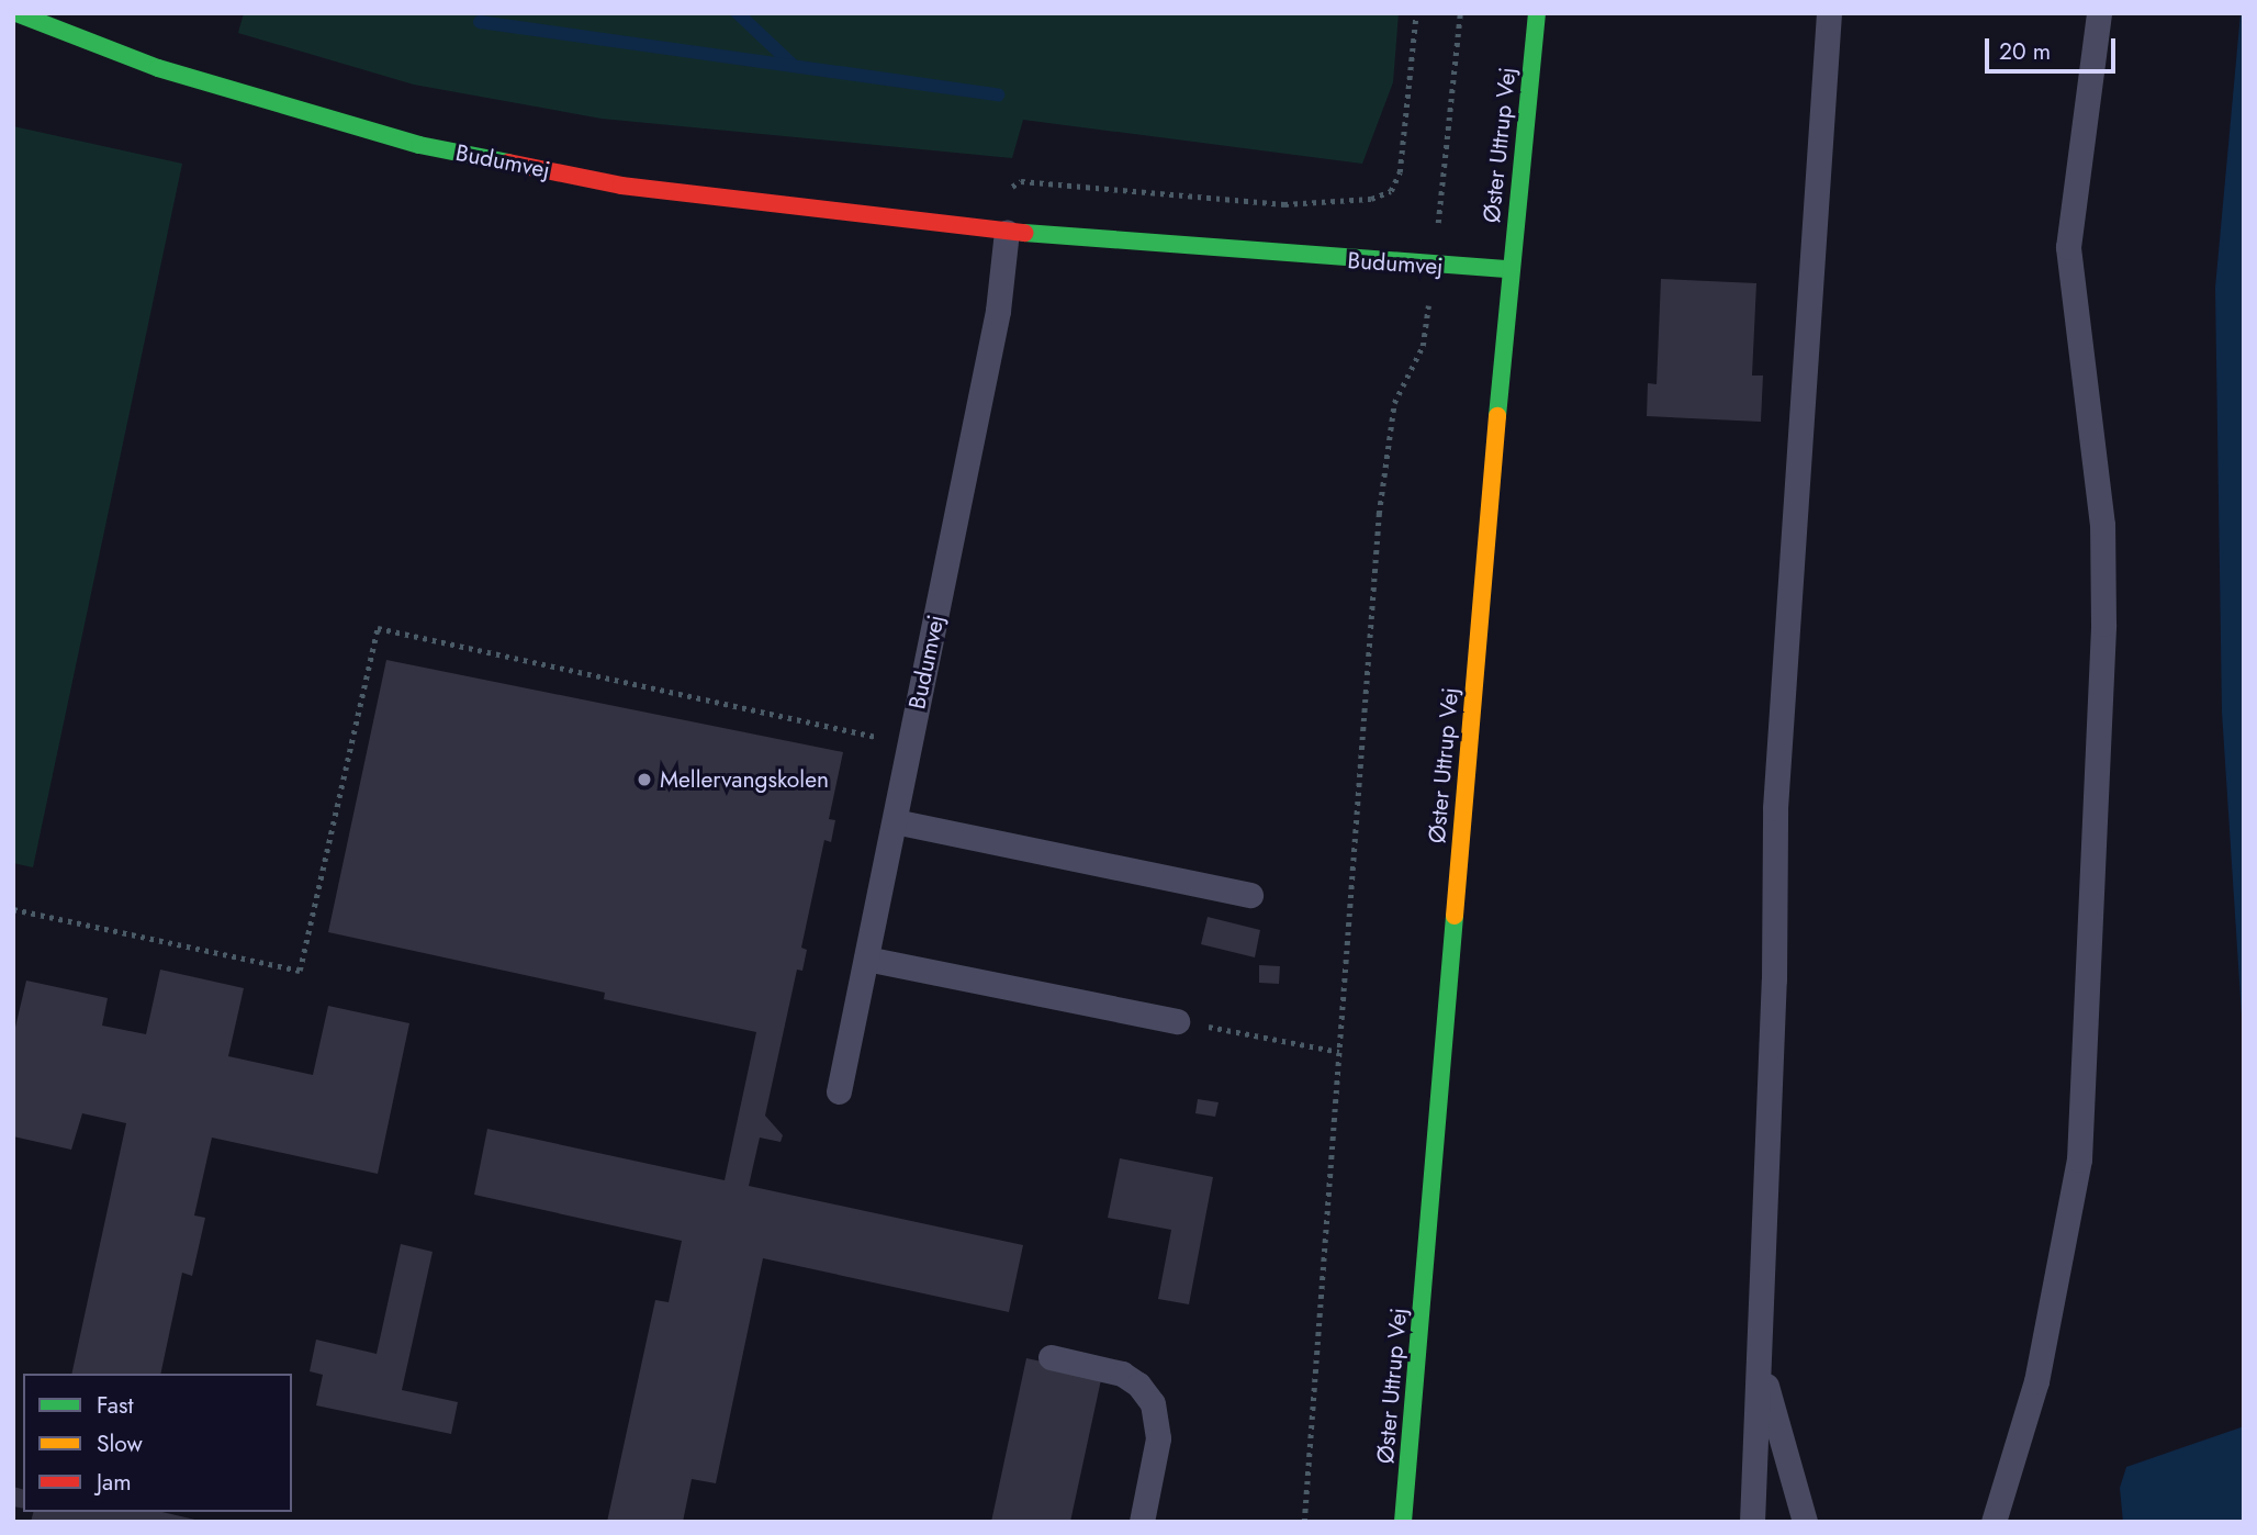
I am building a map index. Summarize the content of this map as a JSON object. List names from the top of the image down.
{
  "streets": {
    "street": ["Øster Uttrup Vej", "Budumvej"]
  },
  "crossings": [
    ["Øster Uttrup Vej", "Budumvej"]
  ],
  "places": ["Mellervangskolen"],
  "legend": ["Fast", "Slow", "Jam"],
  "scale_bar": "20 m"
}
